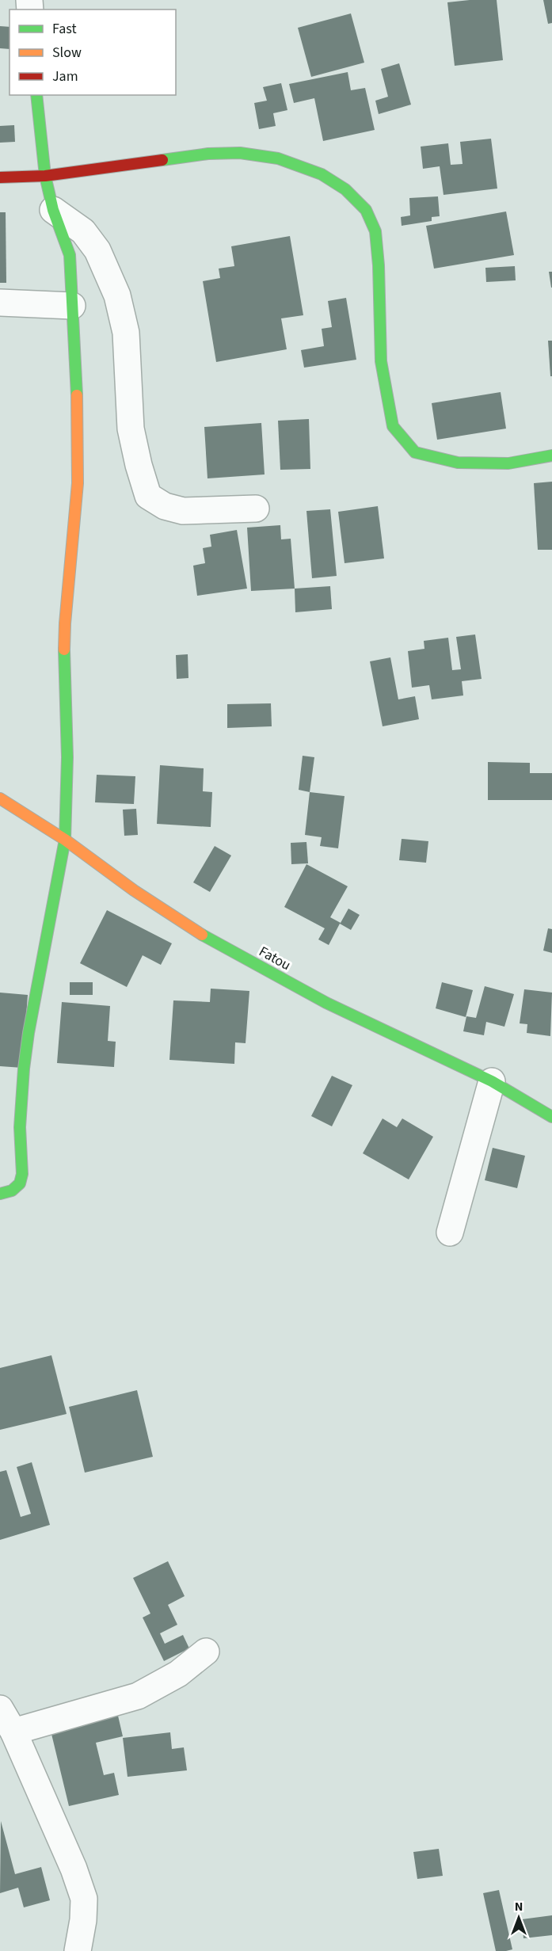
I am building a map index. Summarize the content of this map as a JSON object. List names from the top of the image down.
{
  "streets": {
    "street": ["Fatou"]
  },
  "legend": ["Fast", "Slow", "Jam"],
  "north": "top"
}
